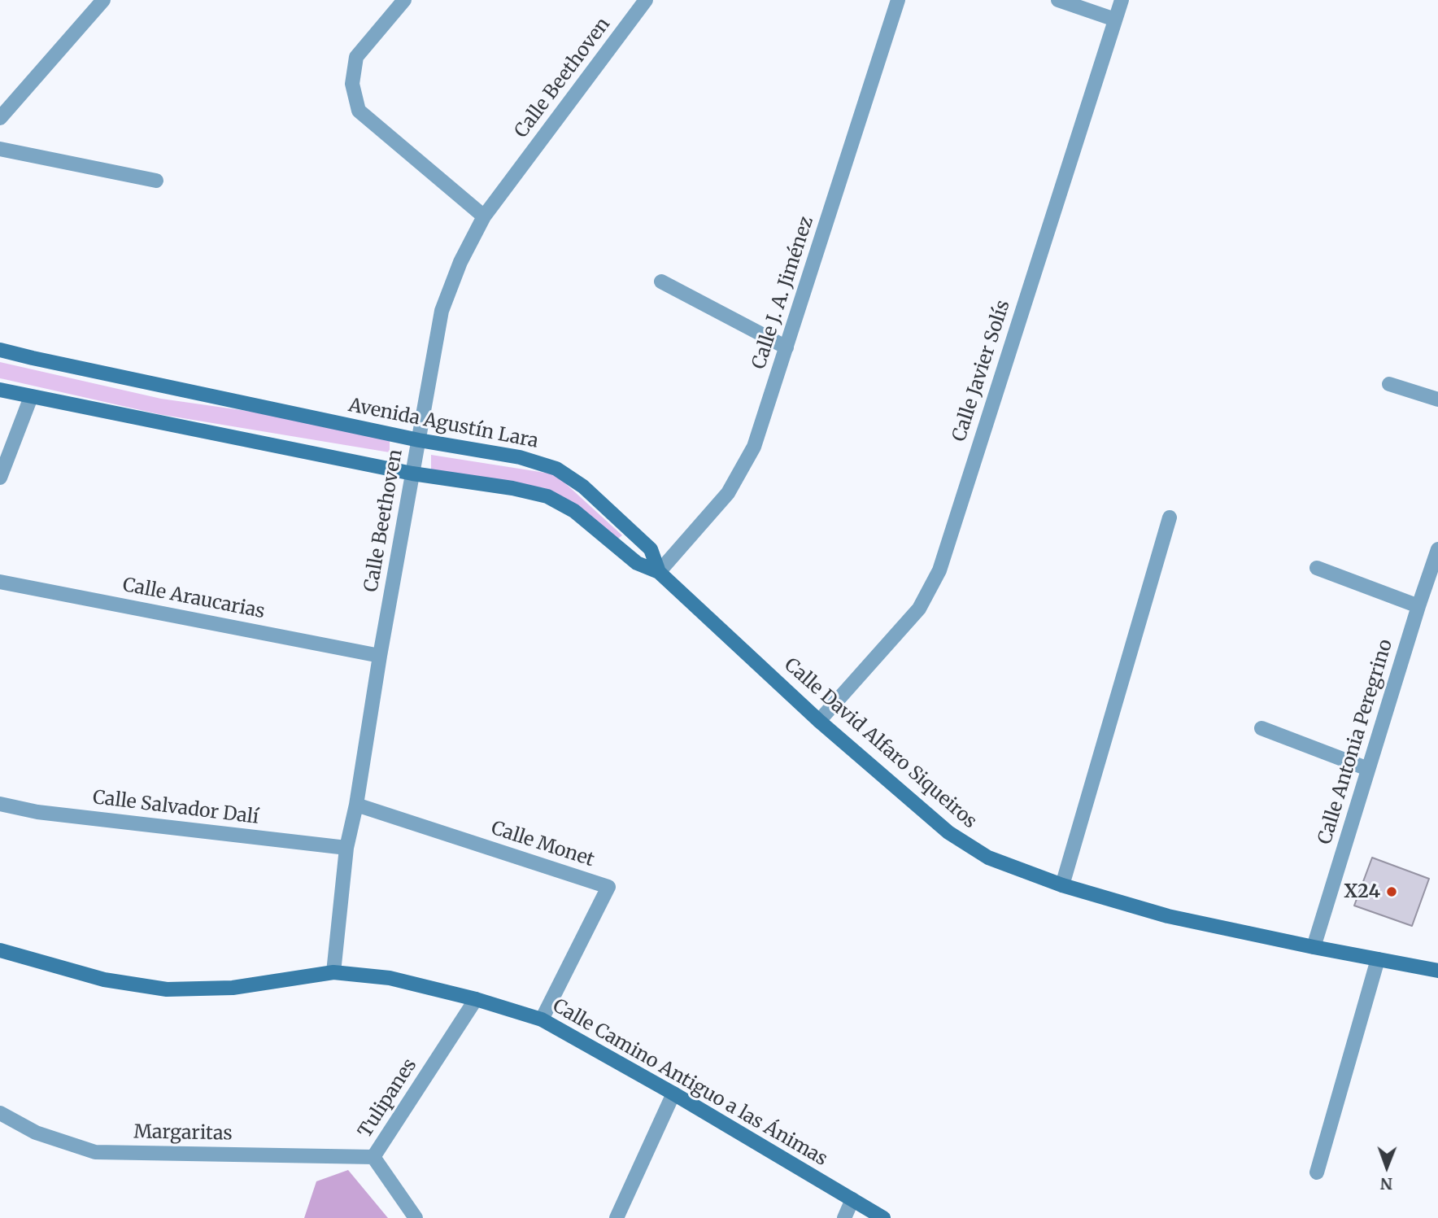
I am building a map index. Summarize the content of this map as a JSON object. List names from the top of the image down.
{
  "streets": {
    "main road": ["Avenida Agustín Lara", "Calle David Alfaro Siqueiros", "Calle Camino Antiguo a las Ánimas"],
    "street": [
      "Calle Beethoven",
      "Calle J. A. Jiménez",
      "Calle Javier Solís",
      "Calle Araucarias",
      "Calle Antonia Peregrino",
      "Calle Salvador Dalí",
      "Calle Monet",
      "Tulipanes",
      "Margaritas"
    ]
  },
  "crossings": [
    ["Calle Beethoven", "Avenida Agustín Lara"],
    ["Calle Beethoven", "Calle Araucarias"],
    ["Calle Beethoven", "Calle Salvador Dalí"],
    ["Calle Beethoven", "Calle Monet"],
    ["Calle Beethoven", "Calle Camino Antiguo a las Ánimas"],
    ["Calle J. A. Jiménez", "Avenida Agustín Lara"],
    ["Calle J. A. Jiménez", "Calle David Alfaro Siqueiros"],
    ["Calle Javier Solís", "Calle David Alfaro Siqueiros"],
    ["Avenida Agustín Lara", "Calle David Alfaro Siqueiros"],
    ["Calle Antonia Peregrino", "Calle David Alfaro Siqueiros"],
    ["Calle Monet", "Calle Camino Antiguo a las Ánimas"],
    ["Calle Camino Antiguo a las Ánimas", "Tulipanes"],
    ["Tulipanes", "Margaritas"]
  ],
  "places": ["X24"],
  "north": "bottom"
}
